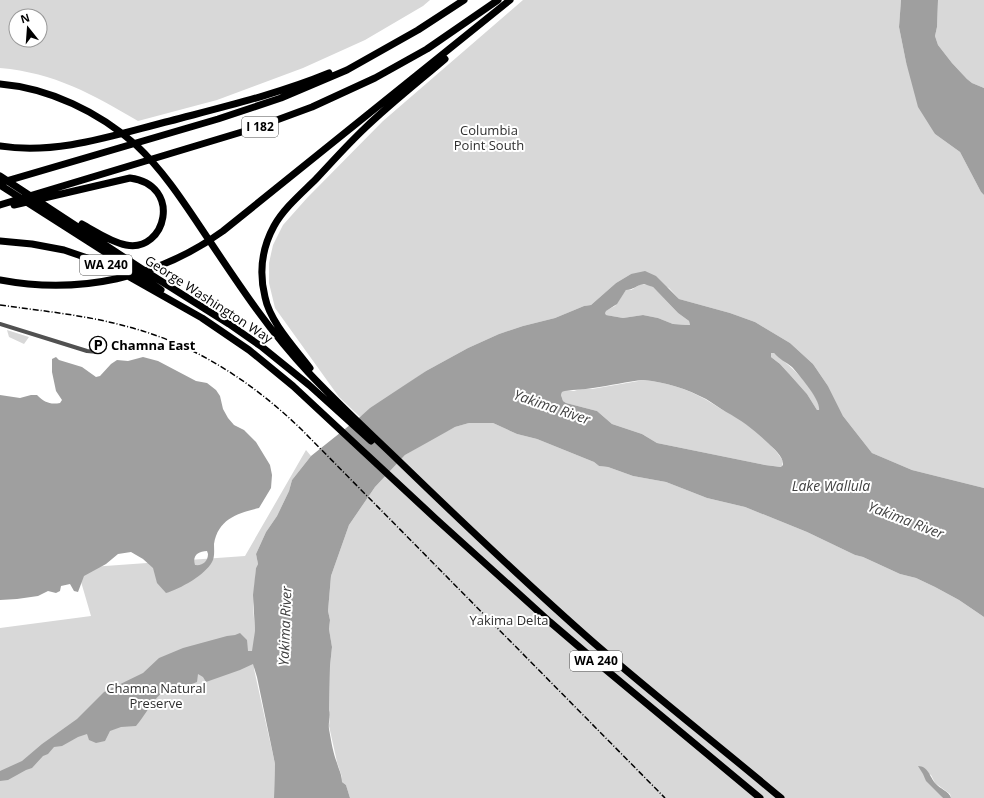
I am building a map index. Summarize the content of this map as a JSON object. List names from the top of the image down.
{
  "streets": {
    "highway": ["I 182", "WA 240", "George Washington Way"]
  },
  "crossings": [
    ["I 182", "George Washington Way"],
    ["WA 240", "George Washington Way"]
  ],
  "water": ["Yakima River", "Lake Wallula"],
  "parks": ["Columbia Point South", "Yakima Delta", "Chamna Natural Preserve"],
  "places": {
    "parking": ["Chamna East"]
  },
  "north": "top"
}
